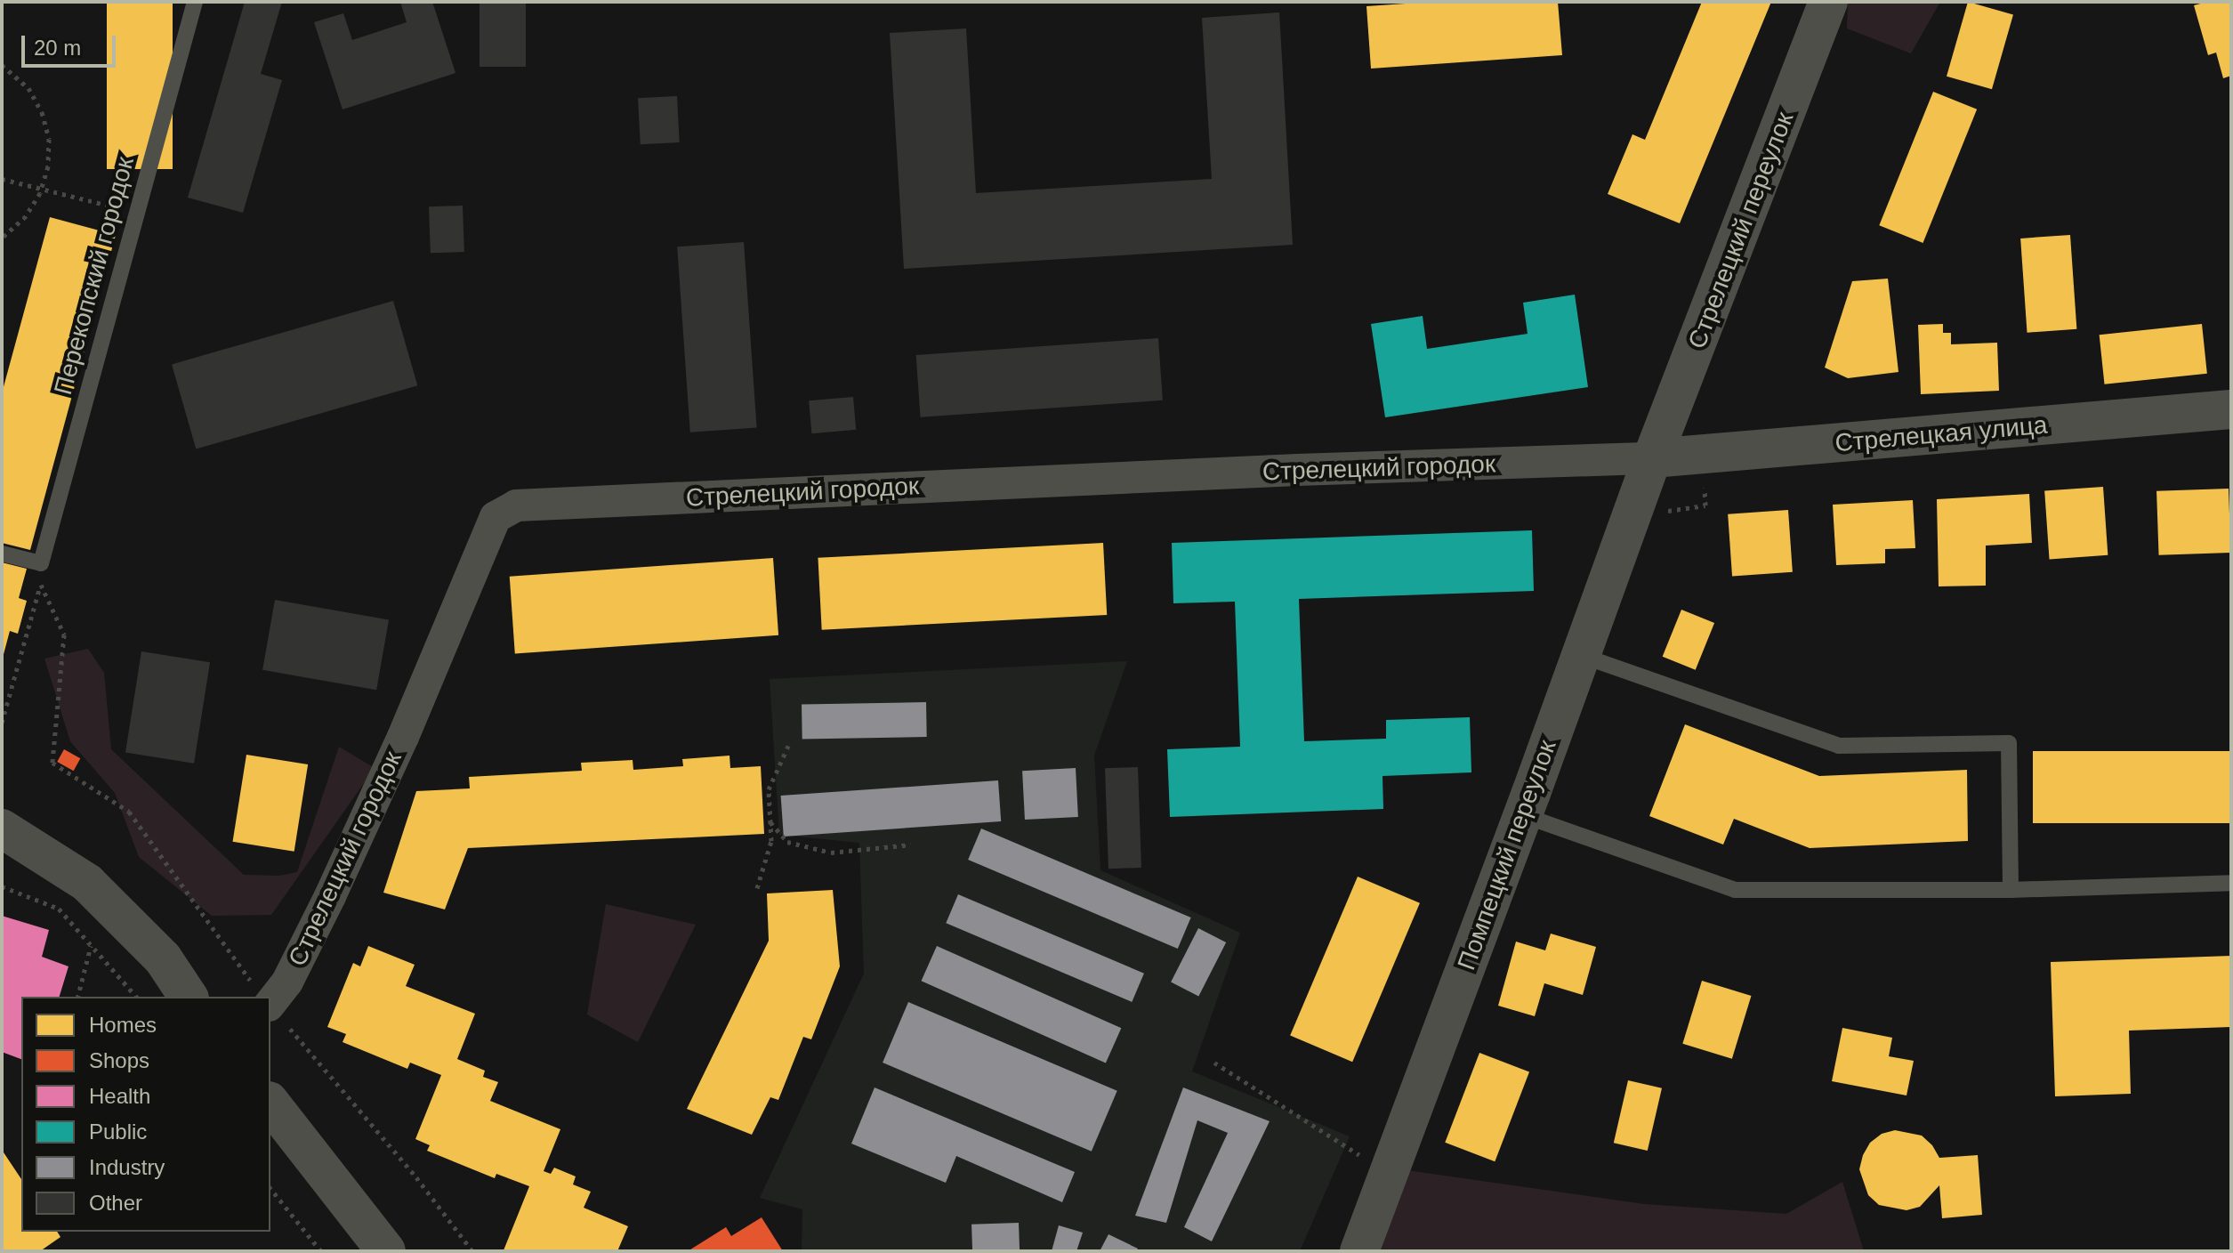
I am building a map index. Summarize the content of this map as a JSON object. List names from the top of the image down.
{
  "streets": {
    "street": [
      "Стрелецкий переулок",
      "Стрелецкая улица",
      "Стрелецкий городок",
      "Помпецкий переулок"
    ],
    "lane": ["Перекопский городок"]
  },
  "crossings": [
    ["Стрелецкий переулок", "Стрелецкая улица"],
    ["Стрелецкий переулок", "Стрелецкий городок"],
    ["Стрелецкий переулок", "Помпецкий переулок"],
    ["Стрелецкая улица", "Стрелецкий городок"],
    ["Стрелецкая улица", "Помпецкий переулок"],
    ["Стрелецкий городок", "Помпецкий переулок"]
  ],
  "legend": [
    "Homes",
    "Shops",
    "Health",
    "Public",
    "Industry",
    "Other"
  ],
  "scale_bar": "20 m"
}
